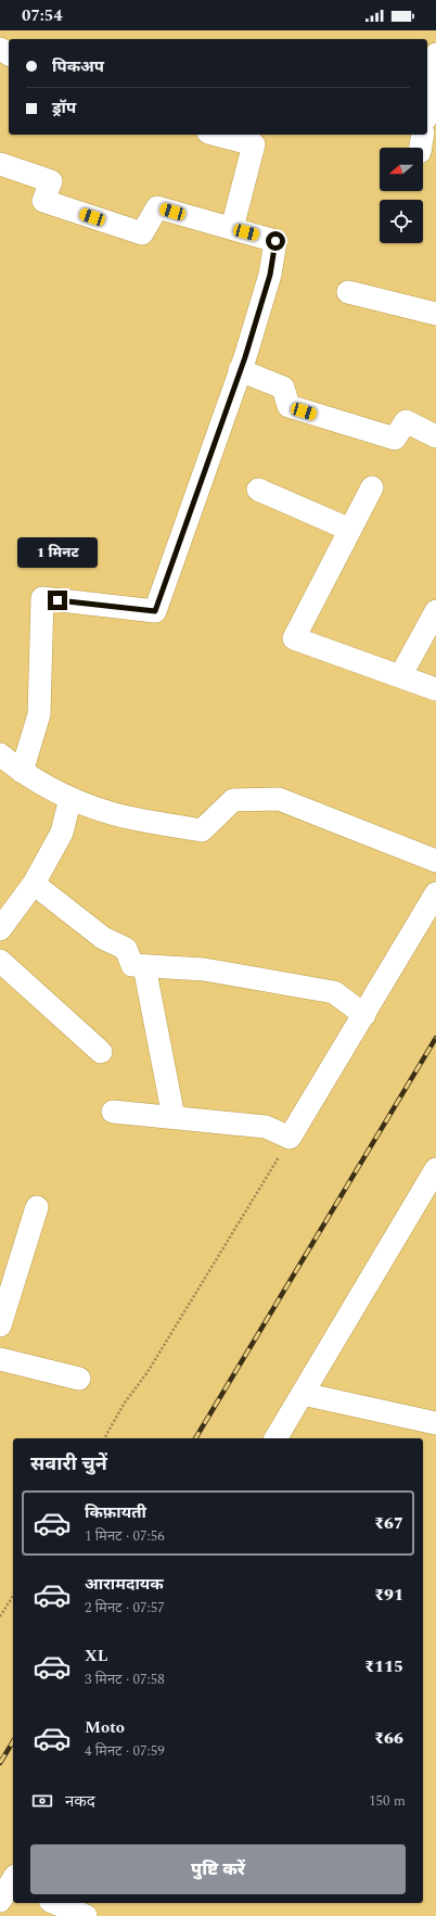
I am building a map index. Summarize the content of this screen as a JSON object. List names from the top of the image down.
{
  "north": "left",
  "page": {
    "status": "07:54",
    "banner": ["पिकअप", "ड्रॉप"],
    "bubble": "1 मिनट",
    "heading": "सवारी चुनें",
    "list": [
      {
        "name": "किफ़ायती",
        "note": "1 मिनट · 07:56",
        "value": "₹67"
      },
      {
        "name": "आरामदायक",
        "note": "2 मिनट · 07:57",
        "value": "₹91"
      },
      {
        "name": "XL",
        "note": "3 मिनट · 07:58",
        "value": "₹115"
      },
      {
        "name": "Moto",
        "note": "4 मिनट · 07:59",
        "value": "₹66"
      }
    ],
    "pay": ["नकद", "150 m"],
    "buttons": "पुष्टि करें"
  }
}
